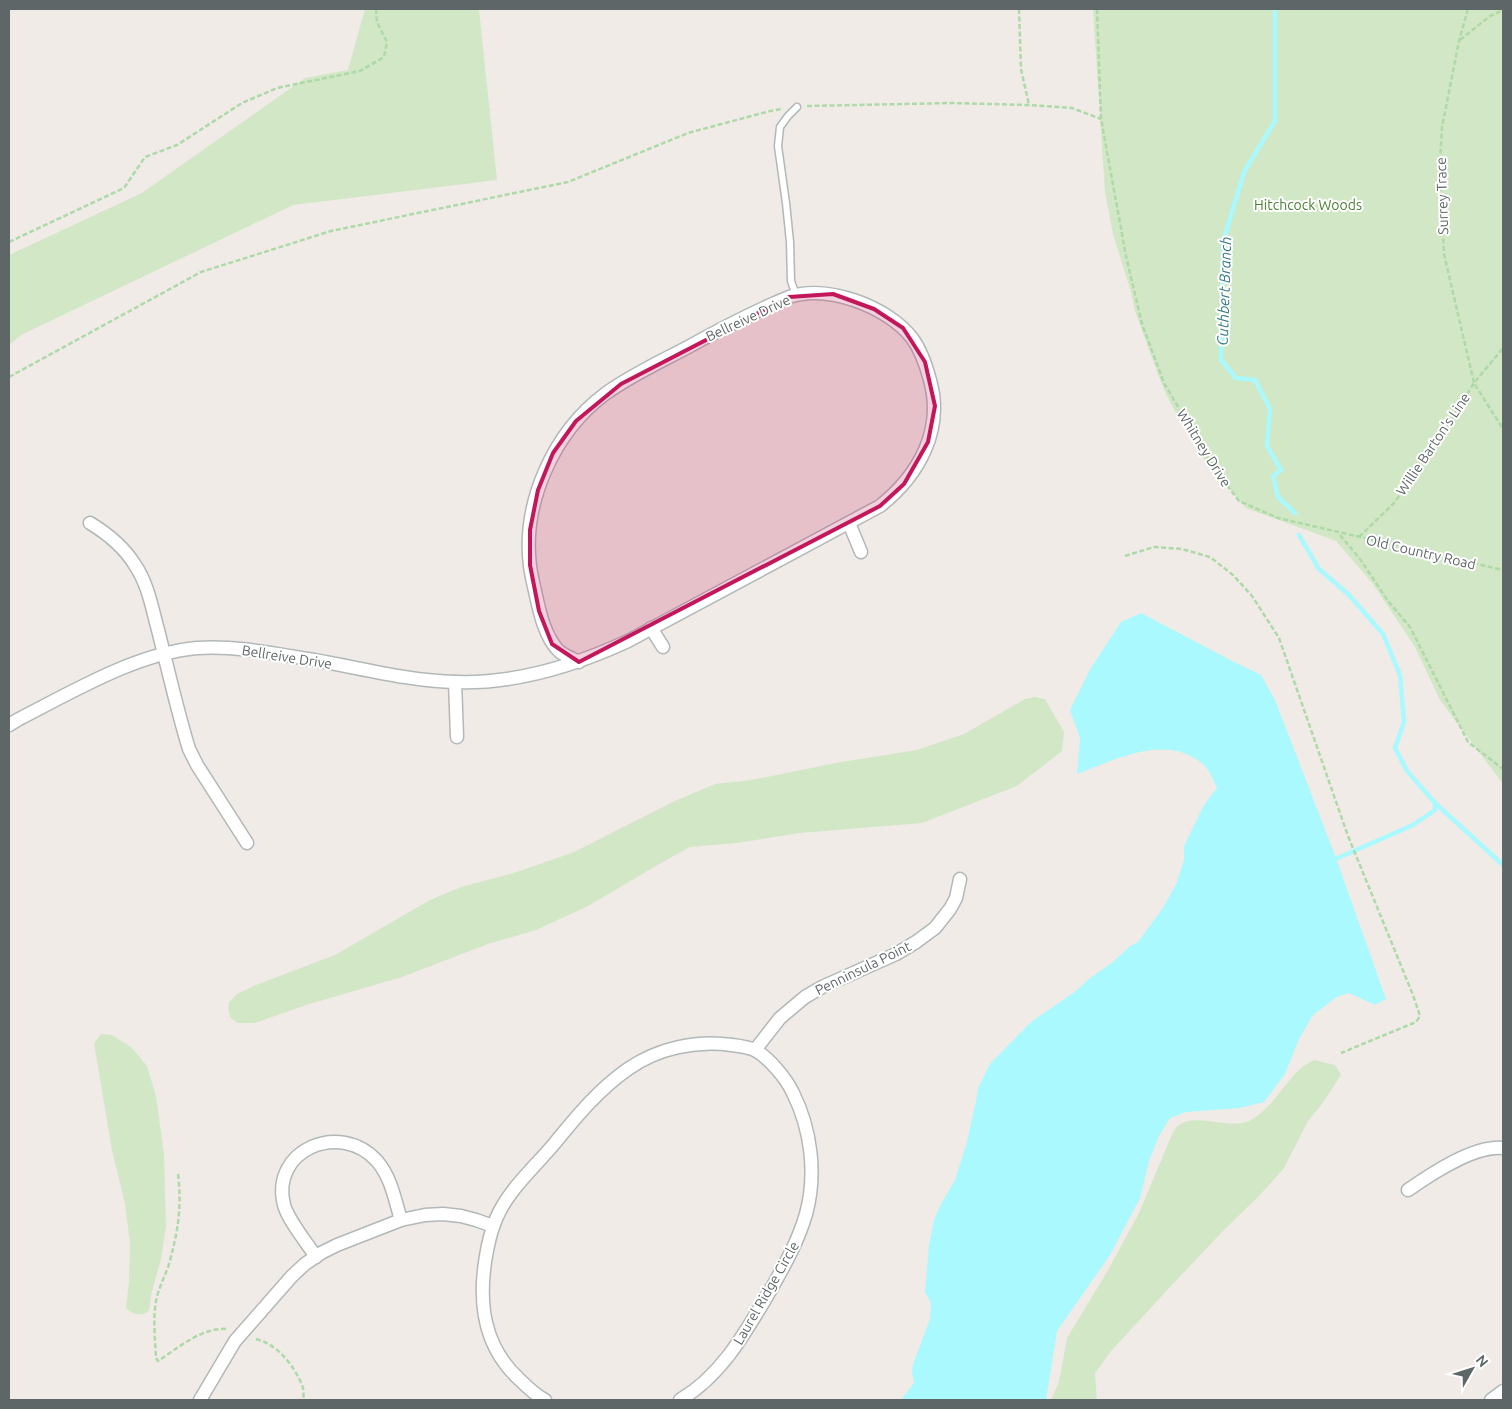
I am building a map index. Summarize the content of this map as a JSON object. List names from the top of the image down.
{
  "streets": {
    "street": ["Bellreive Drive", "Penninsula Point", "Laurel Ridge Circle"],
    "path": [
      "Surrey Trace",
      "Willie Barton's Line",
      "Whitney Drive",
      "Old Country Road"
    ]
  },
  "crossings": [
    ["Surrey Trace", "Willie Barton's Line"],
    ["Willie Barton's Line", "Old Country Road"],
    ["Whitney Drive", "Old Country Road"],
    ["Penninsula Point", "Laurel Ridge Circle"]
  ],
  "water": ["Cuthbert Branch"],
  "parks": ["Hitchcock Woods"],
  "north": "top right"
}
